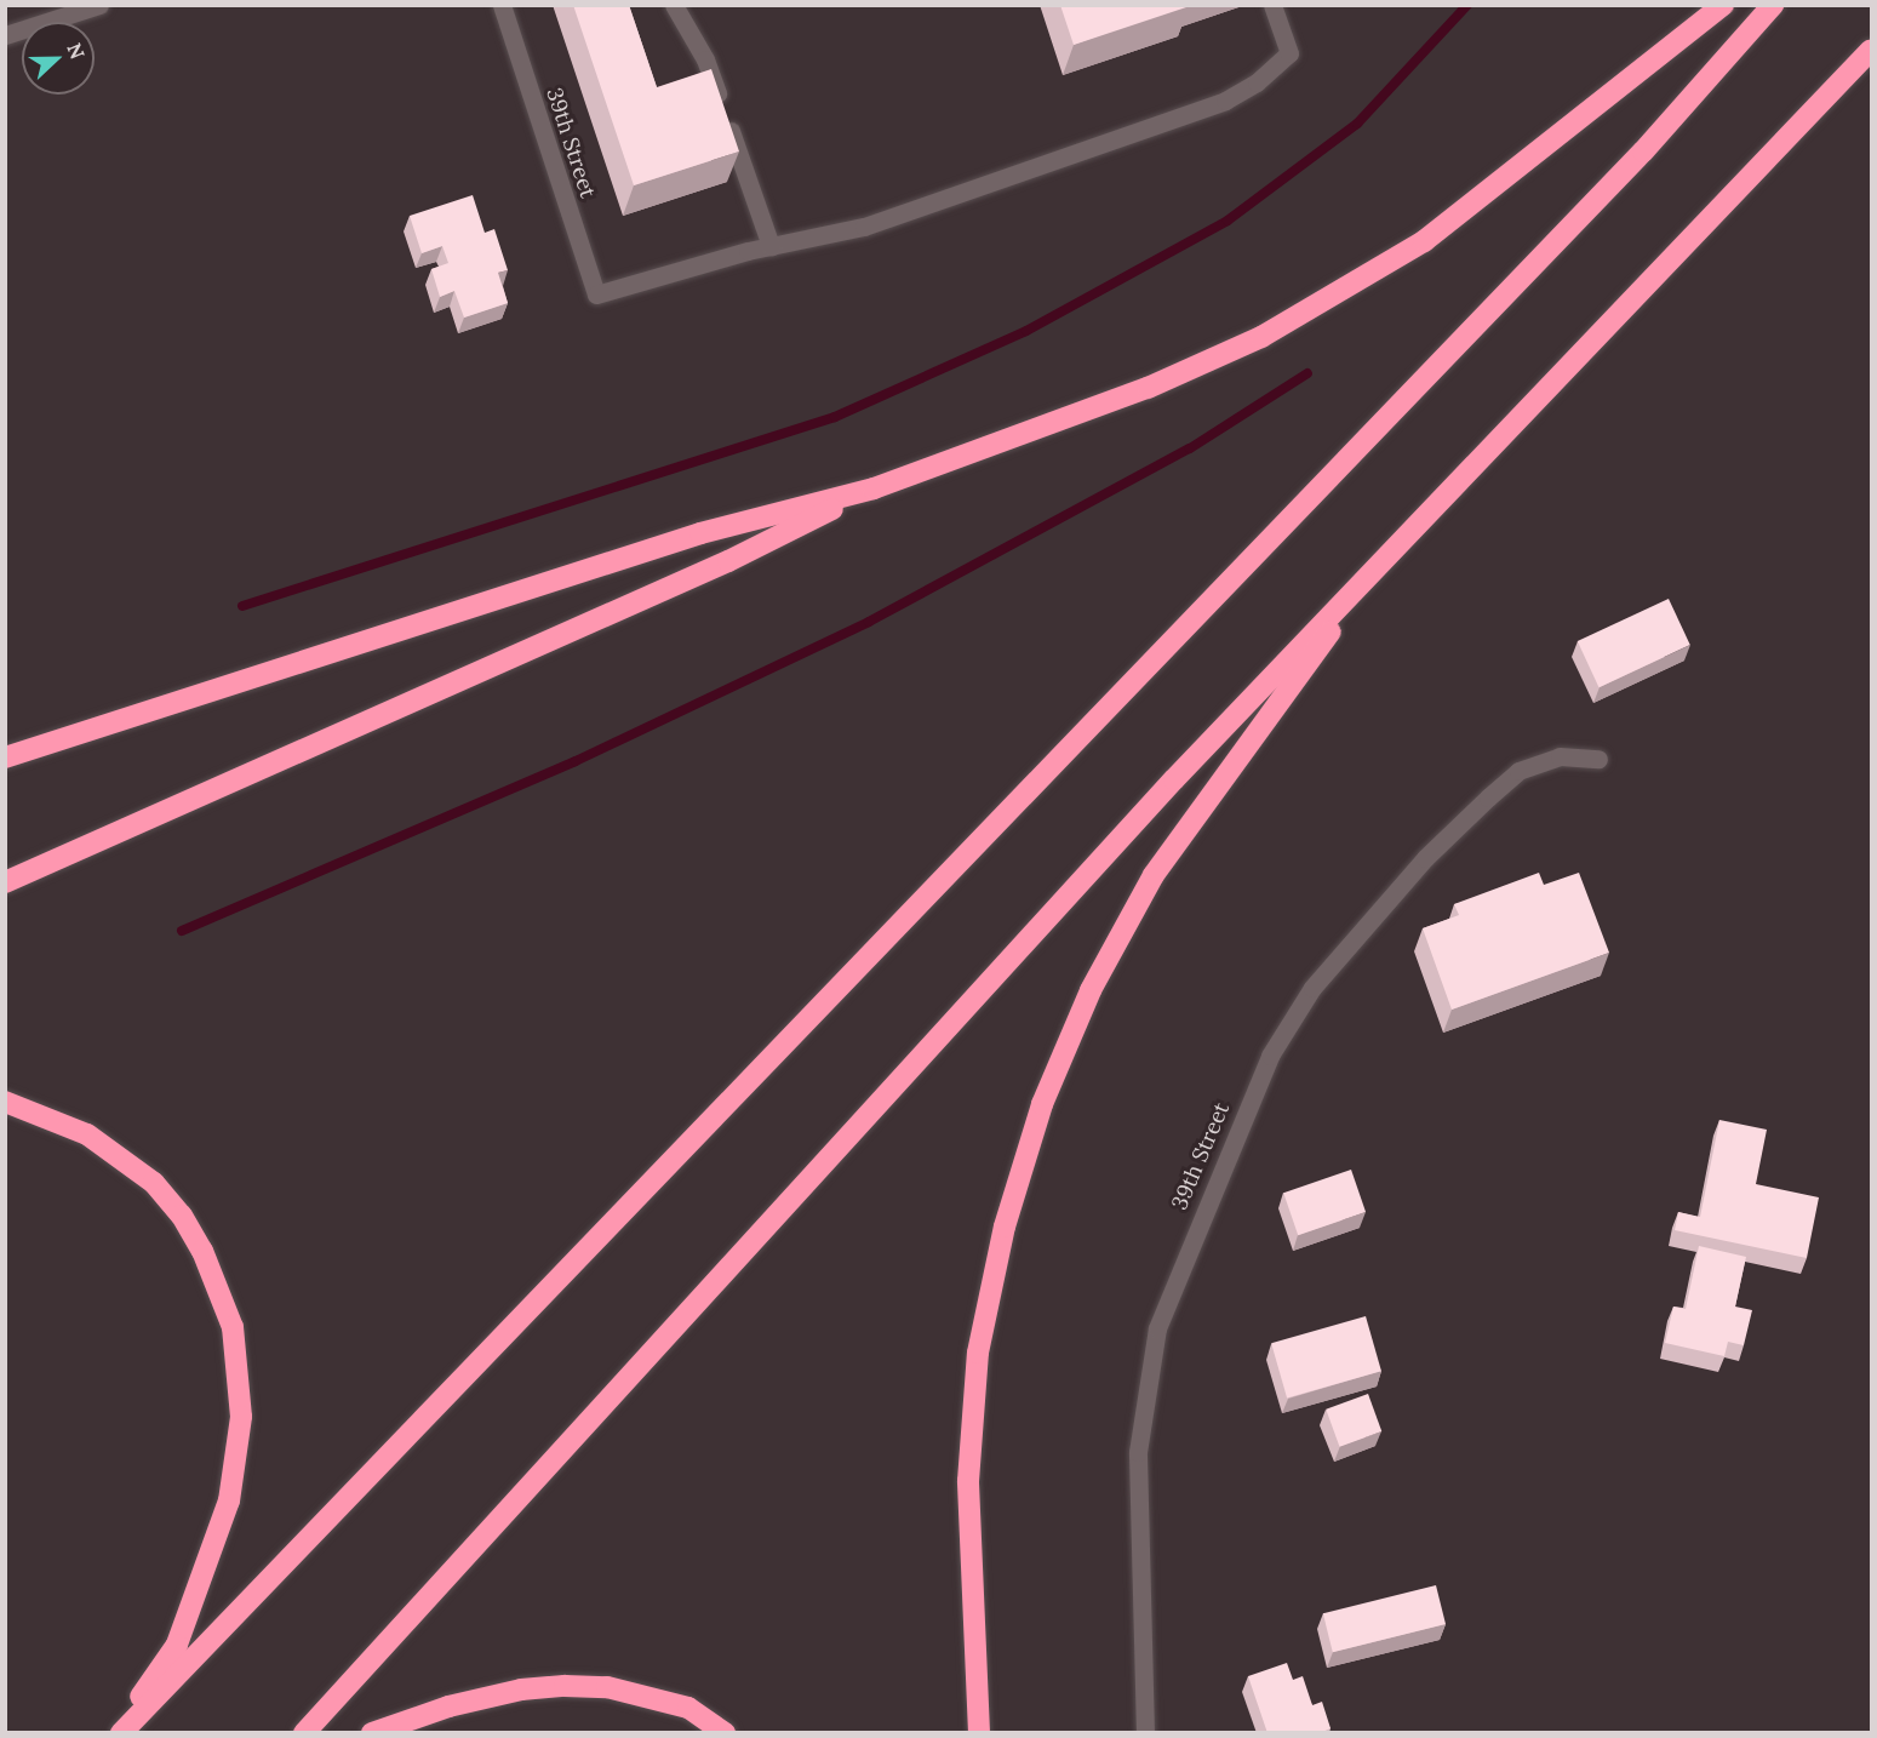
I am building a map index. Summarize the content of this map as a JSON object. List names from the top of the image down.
{
  "streets": {
    "street": ["39th Street"]
  },
  "north": "right"
}
